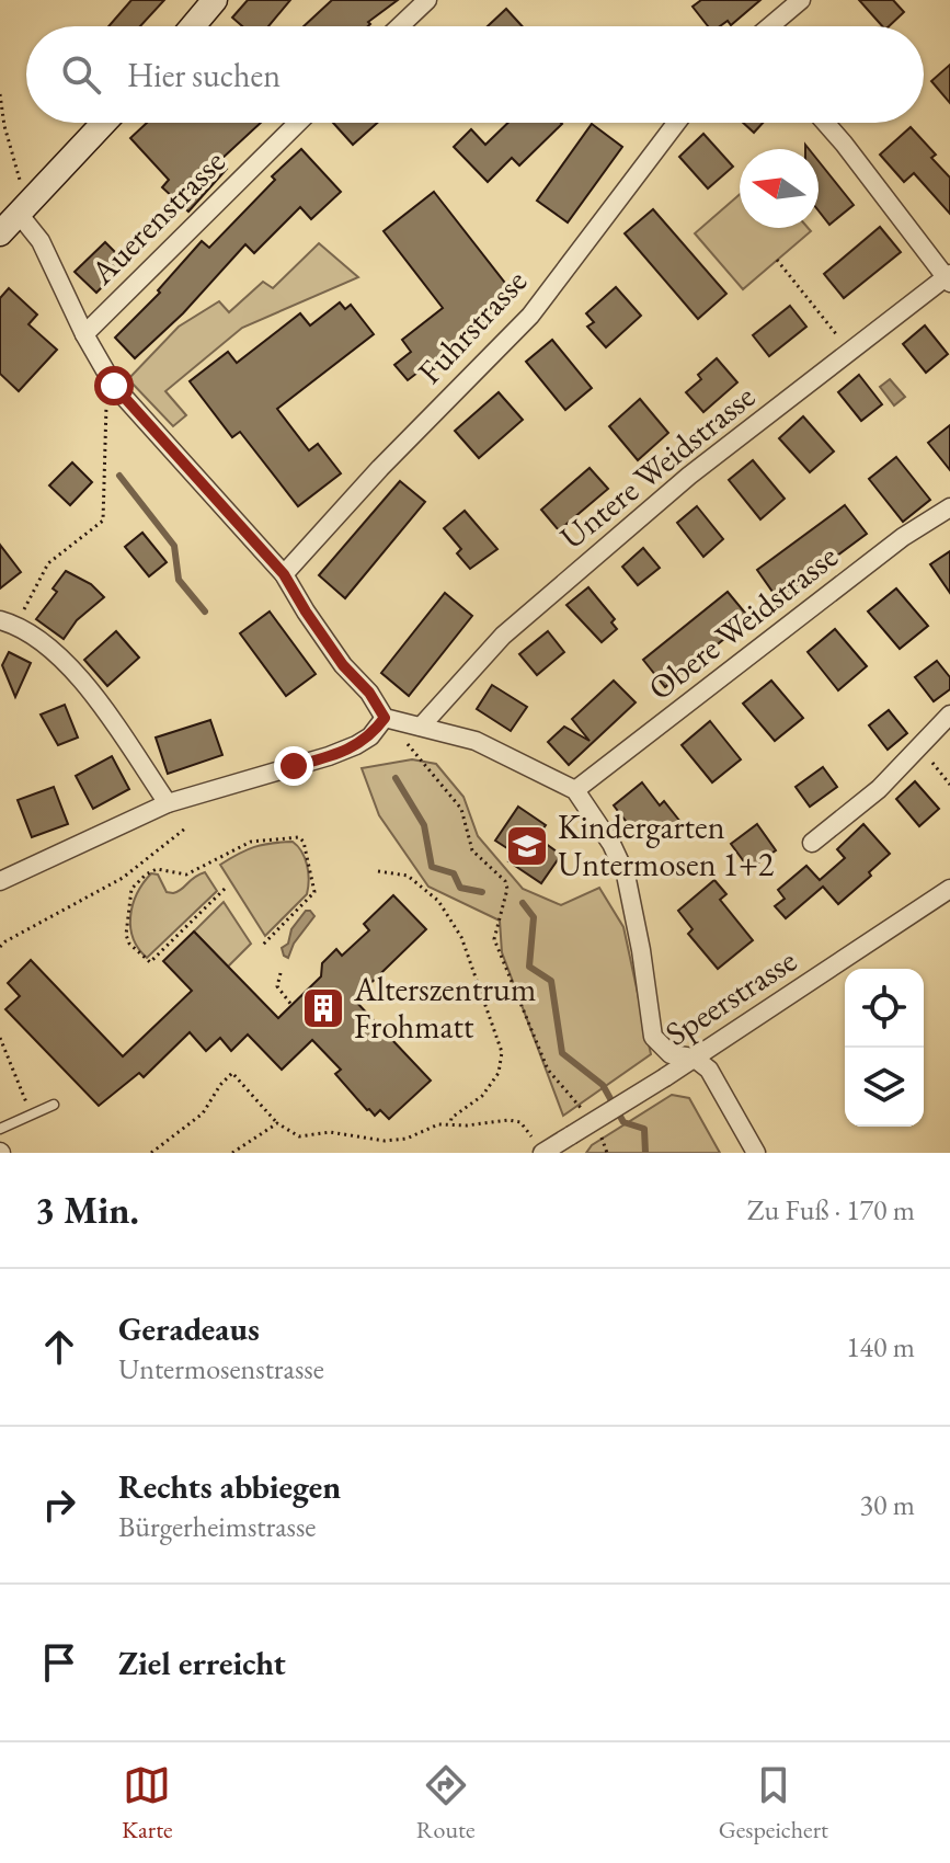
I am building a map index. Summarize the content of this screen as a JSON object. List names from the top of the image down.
{
  "streets": {
    "street": [
      "Auerenstrasse",
      "Fuhrstrasse",
      "Untere Weidstrasse",
      "Obere Weidstrasse",
      "Speerstrasse"
    ]
  },
  "places": {
    "school or university": ["Kindergarten Untermosen 1+2"],
    "building": ["Alterszentrum Frohmatt"]
  },
  "north": "left",
  "page": {
    "search": "Hier suchen",
    "heading": ["3 Min.", "Zu Fuß · 170 m"],
    "list": [
      ["Geradeaus", "Untermosenstrasse", "140 m"],
      ["Rechts abbiegen", "Bürgerheimstrasse", "30 m"],
      "Ziel erreicht"
    ],
    "nav": ["Karte", "Route", "Gespeichert"]
  }
}
